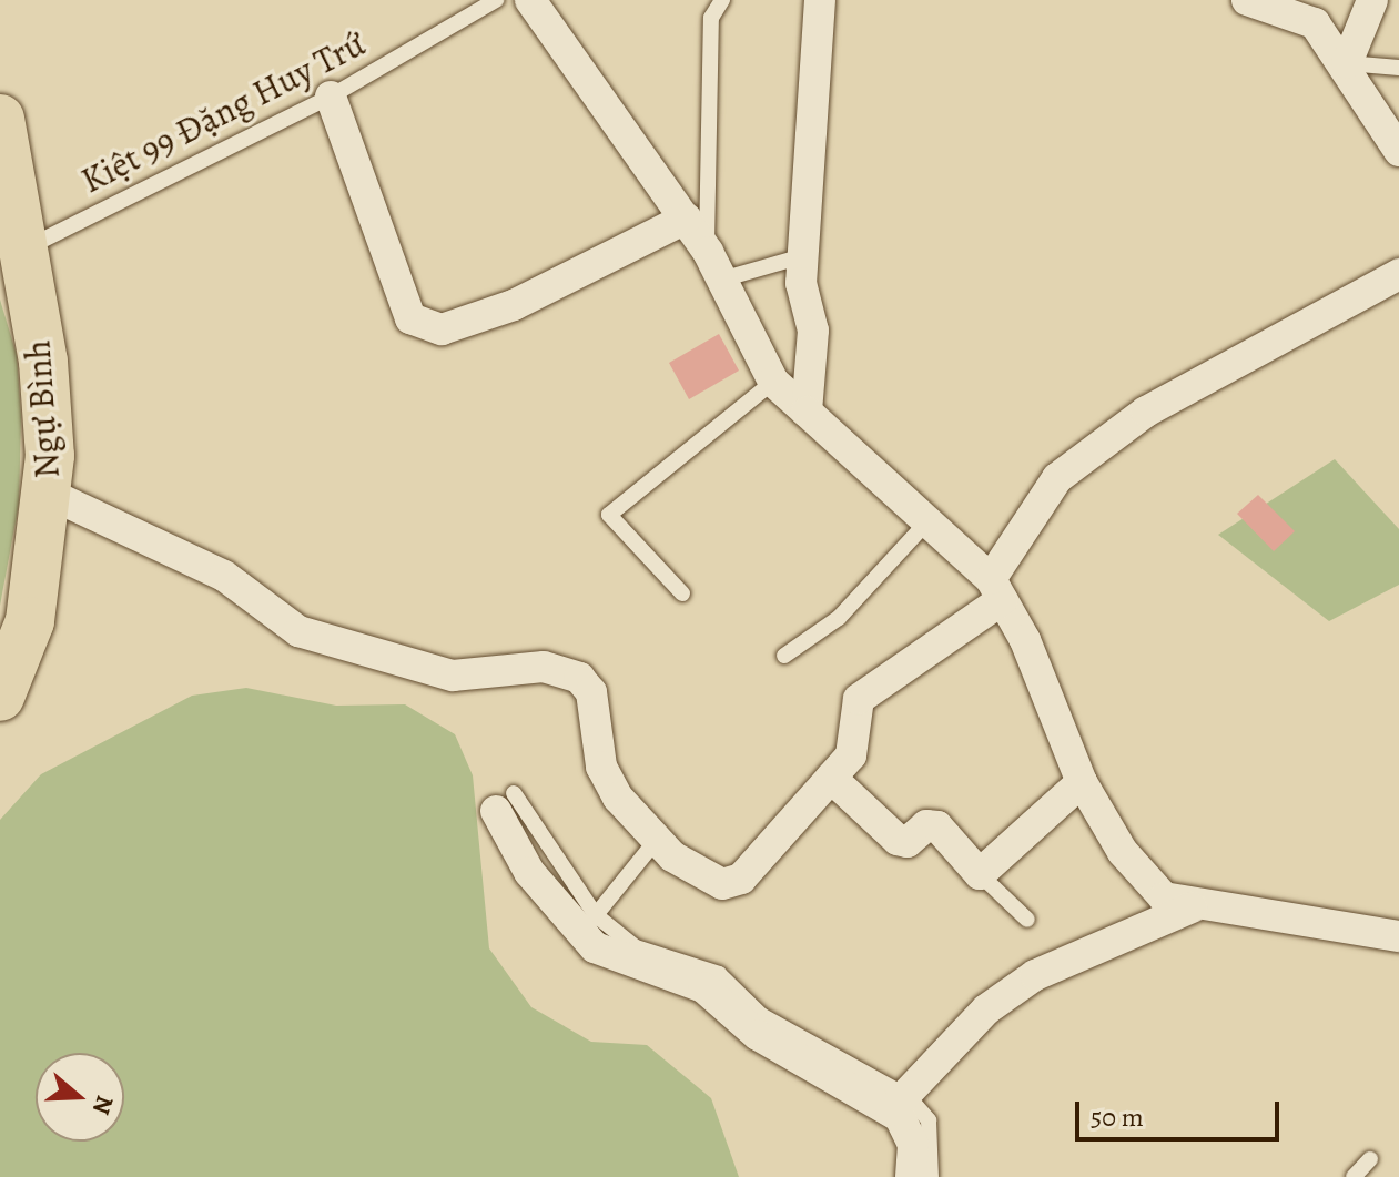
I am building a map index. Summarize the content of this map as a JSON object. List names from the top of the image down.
{
  "streets": {
    "highway": ["Ngự Bình"],
    "lane": ["Kiệt 99 Đặng Huy Trứ"]
  },
  "crossings": [
    ["Kiệt 99 Đặng Huy Trứ", "Ngự Bình"]
  ],
  "scale_bar": "50 m",
  "north": "right"
}
